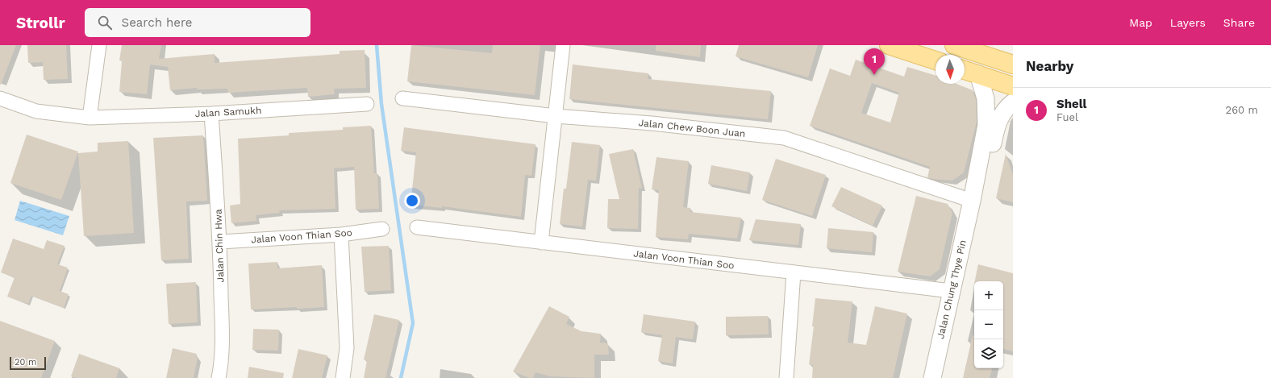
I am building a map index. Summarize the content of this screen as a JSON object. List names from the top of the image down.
{
  "streets": {
    "street": [
      "Jalan Samukh",
      "Jalan Chew Boon Juan",
      "Jalan Voon Thian Soo",
      "Jalan Chin Hwa",
      "Jalan Chung Thye Pin"
    ]
  },
  "crossings": [
    ["Jalan Samukh", "Jalan Chin Hwa"],
    ["Jalan Chew Boon Juan", "Jalan Chung Thye Pin"],
    ["Jalan Voon Thian Soo", "Jalan Chin Hwa"],
    ["Jalan Voon Thian Soo", "Jalan Chung Thye Pin"]
  ],
  "scale_bar": "20 m",
  "north": "bottom",
  "page": {
    "header": "Strollr",
    "search": "Search here",
    "nav": ["Map", "Layers", "Share"],
    "heading": "Nearby",
    "pins": "1",
    "list": [
      {
        "mark": "1",
        "name": "Shell",
        "note": "Fuel",
        "value": "260 m"
      }
    ],
    "map_buttons": ["+", "−"],
    "scale": "20 m"
  }
}
